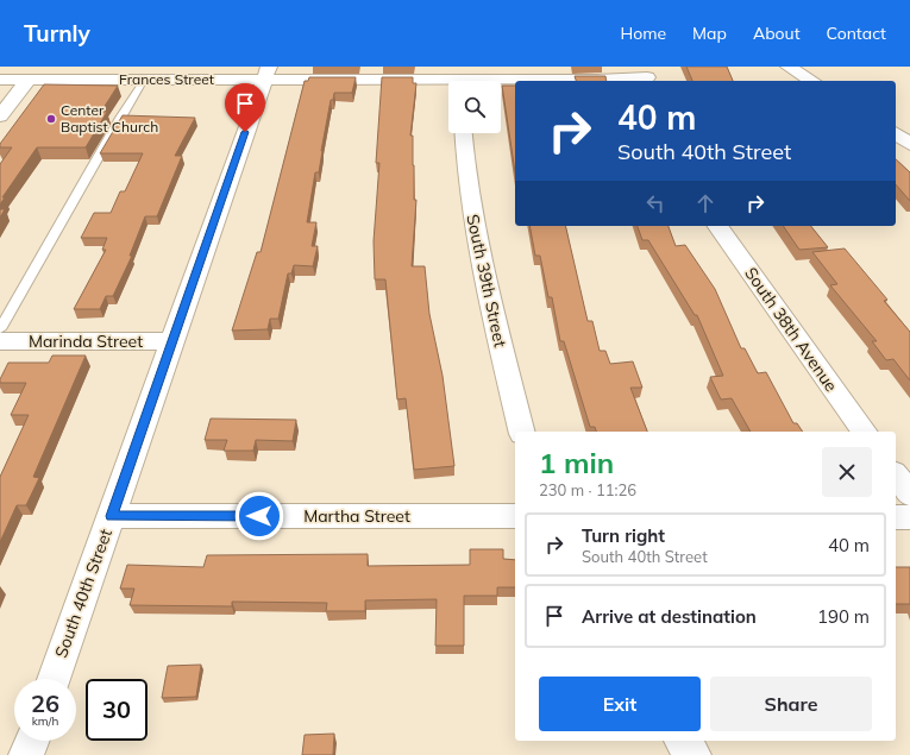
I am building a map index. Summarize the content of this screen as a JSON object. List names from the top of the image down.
{
  "streets": {
    "street": [
      "Frances Street",
      "South 39th Street",
      "South 38th Avenue",
      "Marinda Street",
      "Martha Street",
      "South 40th Street"
    ]
  },
  "crossings": [
    ["Frances Street", "South 40th Street"],
    ["Marinda Street", "South 40th Street"],
    ["Martha Street", "South 40th Street"]
  ],
  "places": ["Center Baptist Church"],
  "page": {
    "header": "Turnly",
    "nav": [
      "Home",
      "Map",
      "About",
      "Contact"
    ],
    "turn": ["40 m", "South 40th Street"],
    "heading": ["1 min", "230 m · 11:26"],
    "list": [
      {
        "name": "Turn right",
        "note": "South 40th Street",
        "value": "40 m"
      },
      {
        "name": "Arrive at destination",
        "value": "190 m"
      }
    ],
    "buttons": ["Exit", "Share"],
    "speed": "26 km/h",
    "limit": "30"
  }
}
